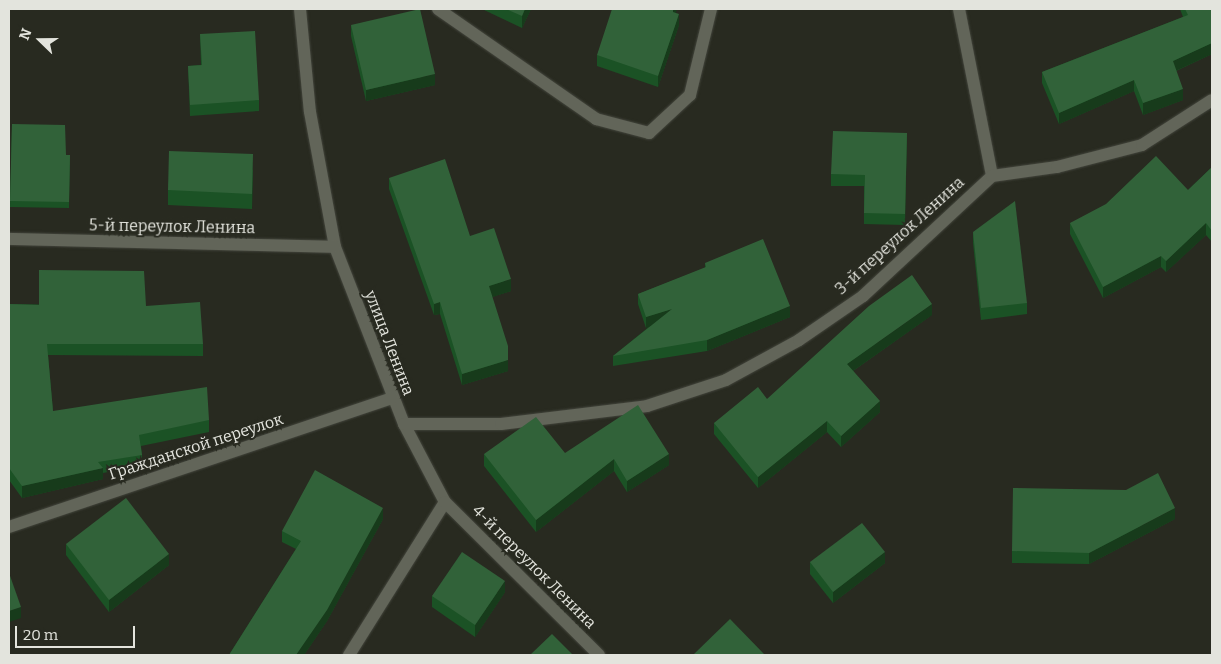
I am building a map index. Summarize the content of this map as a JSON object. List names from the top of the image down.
{
  "streets": {
    "street": [
      "5-й переулок Ленина",
      "3-й переулок Ленина",
      "улица Ленина",
      "Гражданской переулок",
      "4-й переулок Ленина"
    ]
  },
  "crossings": [
    ["5-й переулок Ленина", "улица Ленина"],
    ["3-й переулок Ленина", "улица Ленина"],
    ["улица Ленина", "Гражданской переулок"],
    ["улица Ленина", "4-й переулок Ленина"]
  ],
  "scale_bar": "20 m",
  "north": "left"
}
